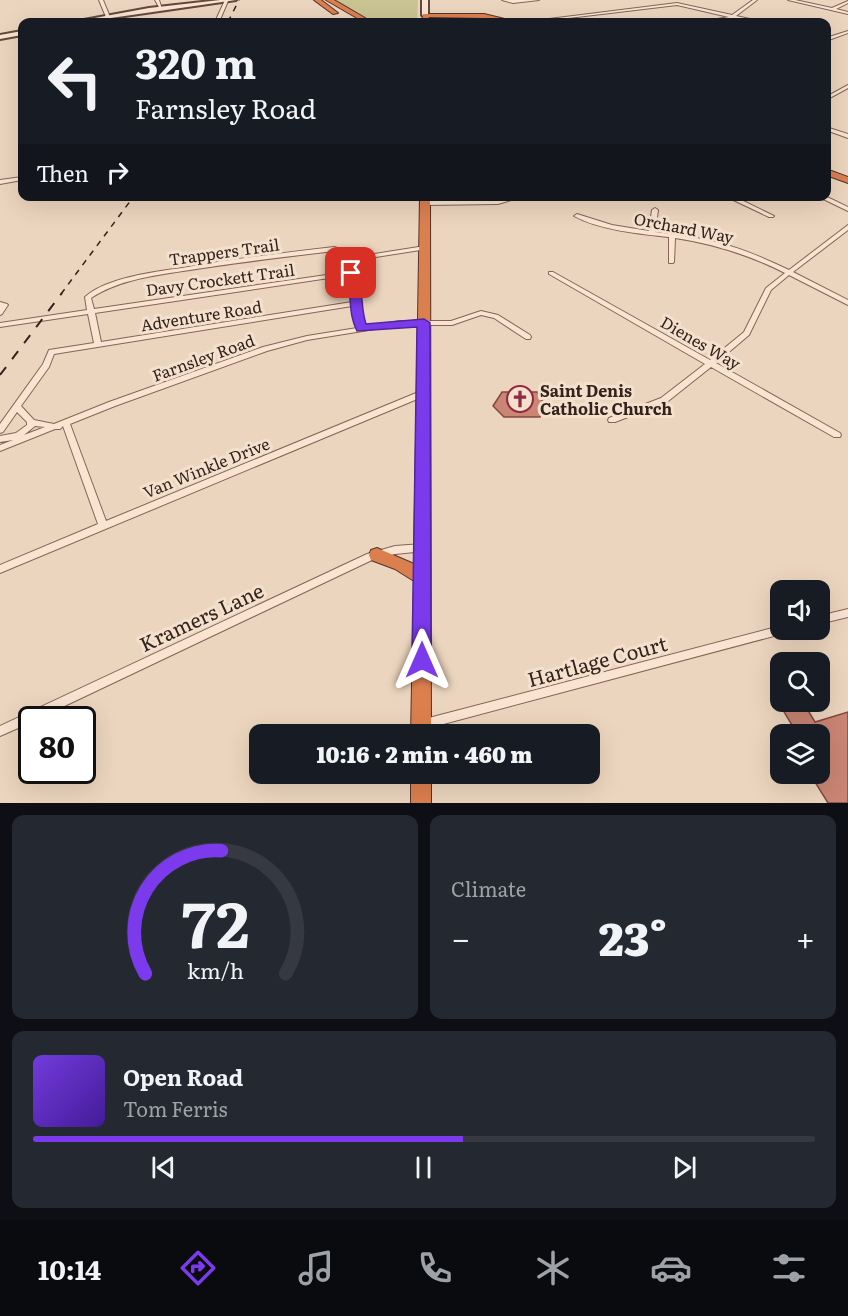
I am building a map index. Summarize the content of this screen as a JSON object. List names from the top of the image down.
{
  "streets": {
    "street": [
      "Orchard Way",
      "Trappers Trail",
      "Davy Crockett Trail",
      "Adventure Road",
      "Dienes Way",
      "Farnsley Road",
      "Van Winkle Drive",
      "Kramers Lane",
      "Hartlage Court"
    ]
  },
  "crossings": [
    ["Trappers Trail", "Davy Crockett Trail"]
  ],
  "places": {
    "church": ["Saint Denis Catholic Church"]
  },
  "page": {
    "turn": ["320 m", "Farnsley Road"],
    "then": "Then",
    "limit": "80",
    "trip": "10:16 · 2 min · 460 m",
    "tile": "Climate",
    "heat": ["−", "23°", "+"],
    "song": ["Open Road", "Tom Ferris"],
    "tabs": "10:14",
    "gauge": ["72", "km/h"]
  }
}
